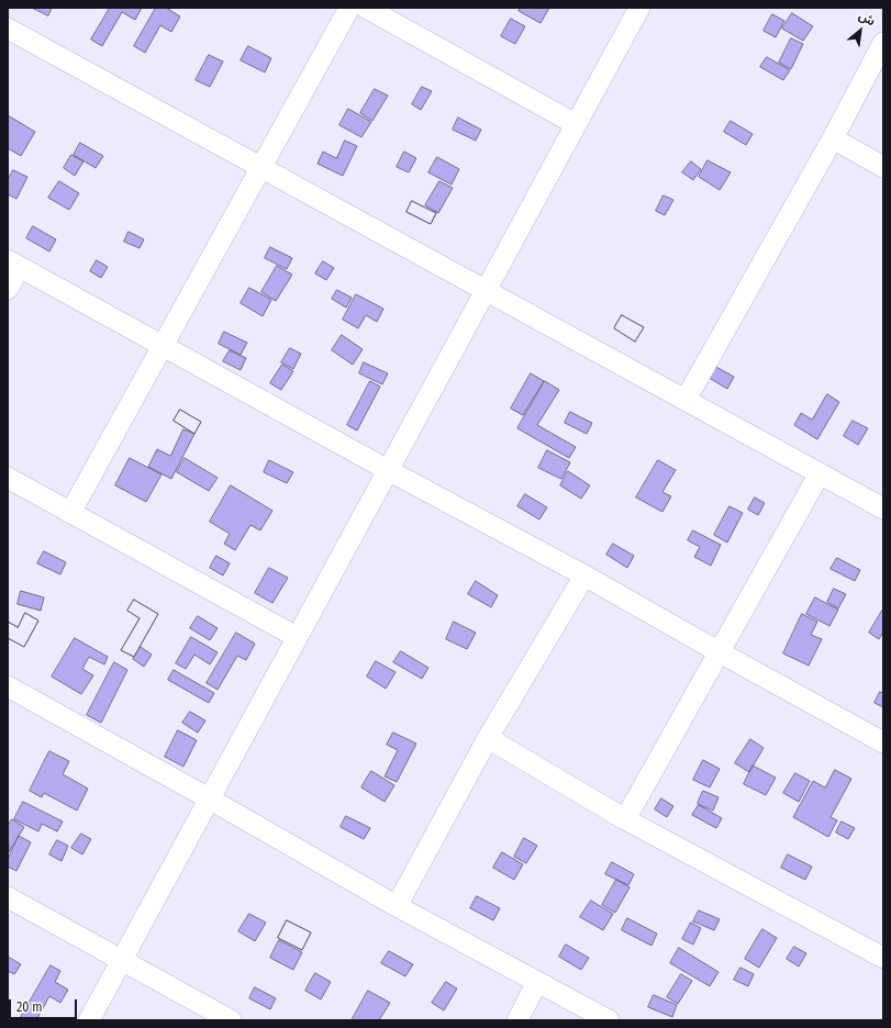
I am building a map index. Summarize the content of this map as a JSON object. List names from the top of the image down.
{
  "scale_bar": "20 m",
  "north": "top right"
}
